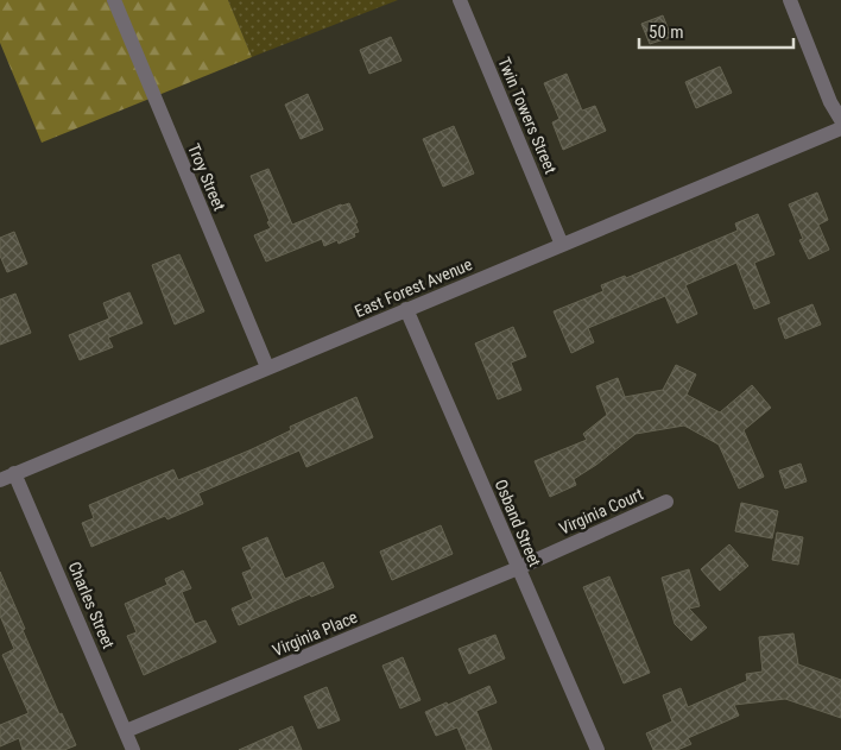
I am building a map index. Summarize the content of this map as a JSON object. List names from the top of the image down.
{
  "streets": {
    "street": [
      "Twin Towers Street",
      "Troy Street",
      "East Forest Avenue",
      "Virginia Court",
      "Osband Street",
      "Charles Street",
      "Virginia Place"
    ]
  },
  "crossings": [
    ["Twin Towers Street", "East Forest Avenue"],
    ["Troy Street", "East Forest Avenue"],
    ["East Forest Avenue", "Osband Street"],
    ["East Forest Avenue", "Charles Street"],
    ["Virginia Court", "Osband Street"],
    ["Virginia Court", "Virginia Place"],
    ["Osband Street", "Virginia Place"],
    ["Charles Street", "Virginia Place"]
  ],
  "scale_bar": "50 m"
}
